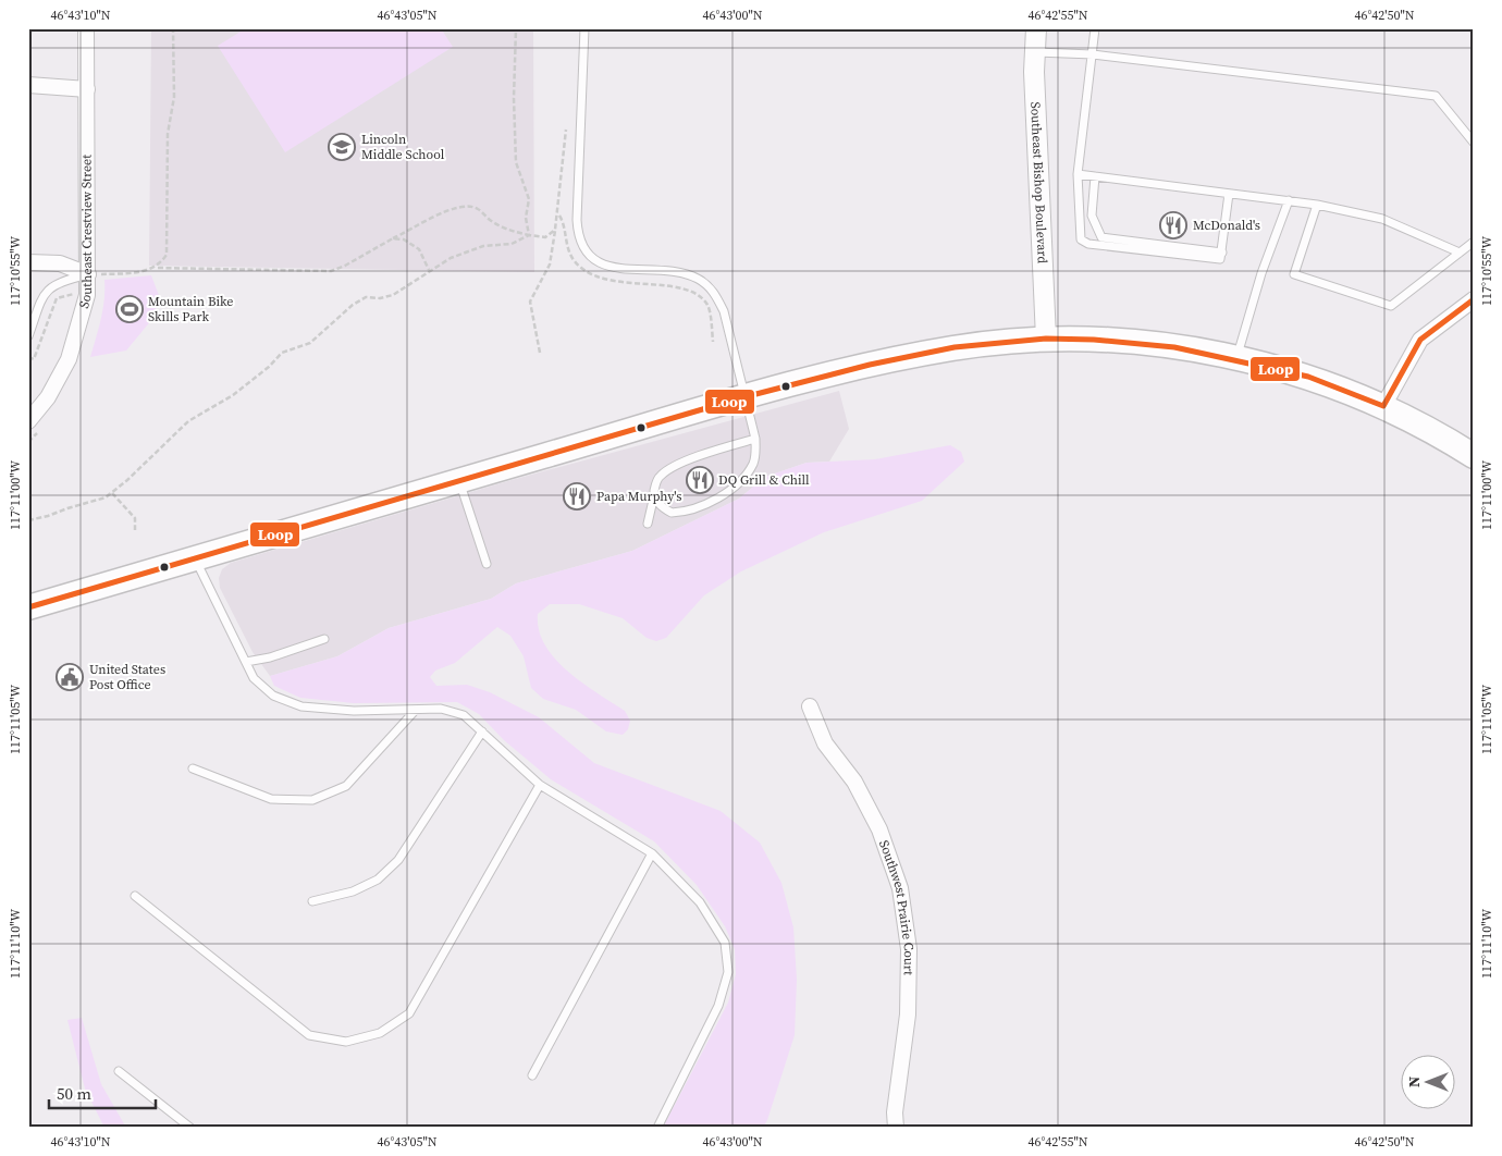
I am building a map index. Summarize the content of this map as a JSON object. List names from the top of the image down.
{
  "streets": {
    "street": ["Southeast Bishop Boulevard", "Southeast Crestview Street", "Southwest Prairie Court"]
  },
  "places": {
    "school or university": ["Lincoln Middle School"],
    "restaurant": ["McDonald's", "DQ Grill & Chill", "Papa Murphy's"],
    "sports": ["Mountain Bike Skills Park"],
    "public building": ["United States Post Office"]
  },
  "lines": ["transit line Loop"],
  "scale_bar": "50 m",
  "north": "left",
  "coordinates": [
    "46°43'10\"N",
    "46°43'05\"N",
    "46°43'00\"N",
    "46°42'55\"N",
    "46°42'50\"N",
    "117°10'55\"W",
    "117°11'00\"W",
    "117°11'05\"W",
    "117°11'10\"W"
  ]
}
